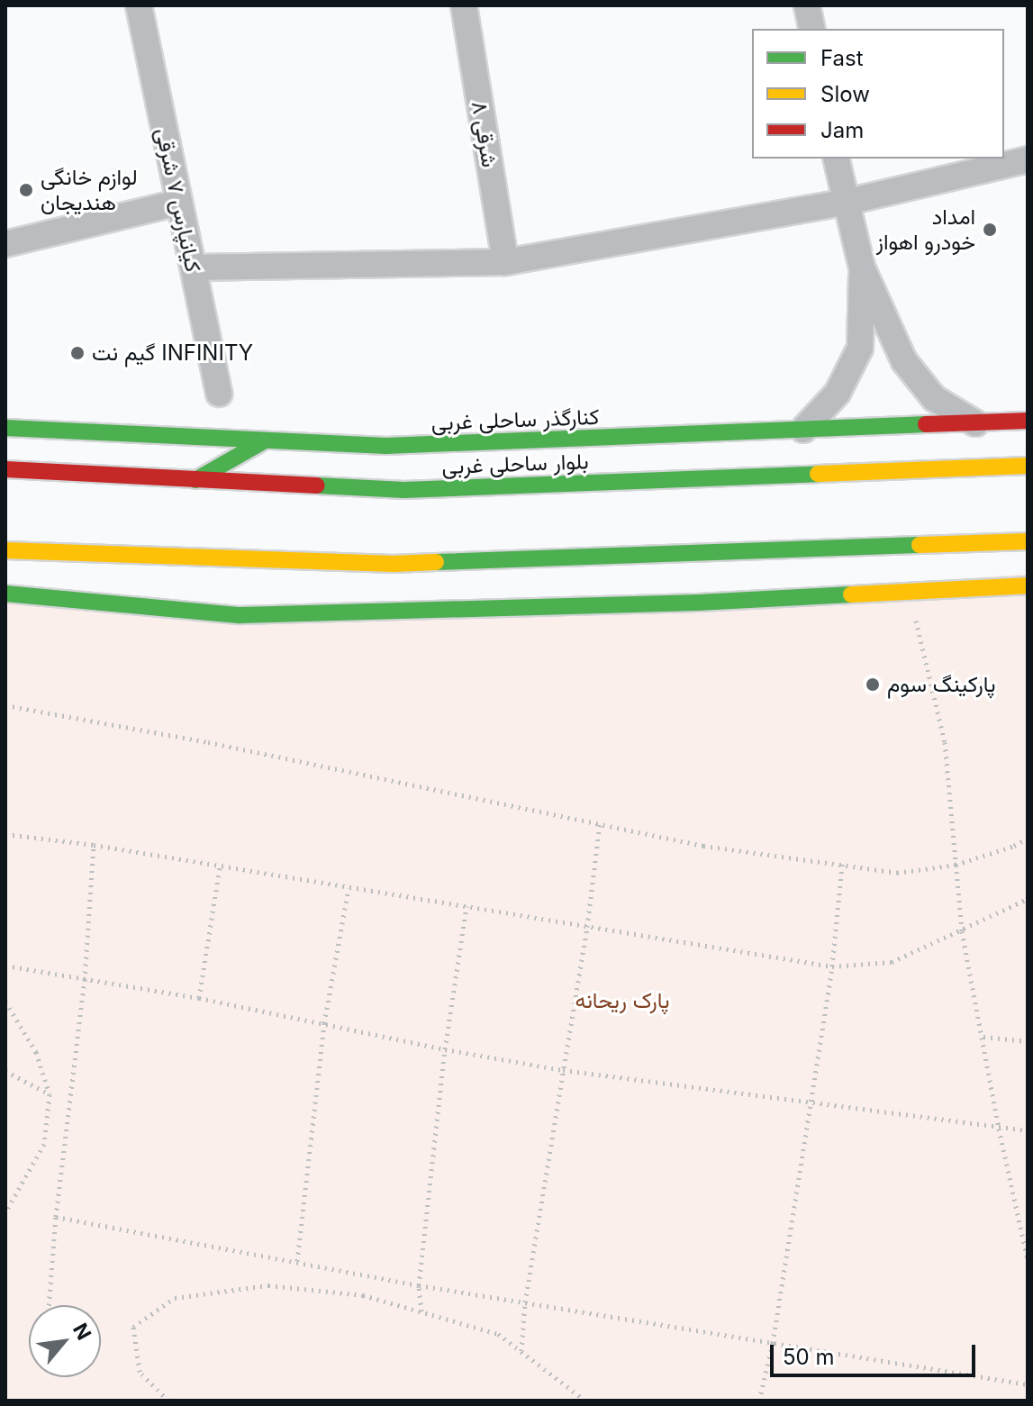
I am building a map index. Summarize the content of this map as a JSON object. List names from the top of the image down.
{
  "streets": {
    "main road": ["کنارگذر ساحلی غربی", "بلوار ساحلی غربی"],
    "street": ["۸ شرقی", "کیانپارس ۷ شرقی"]
  },
  "parks": ["پارک ریحانه"],
  "places": [
    "لوازم خانگی هندیجان",
    "امداد خودرو اهواز",
    "گیم نت INFINITY",
    "پارکینگ سوم"
  ],
  "legend": ["Fast", "Slow", "Jam"],
  "scale_bar": "50 m",
  "north": "top right"
}
